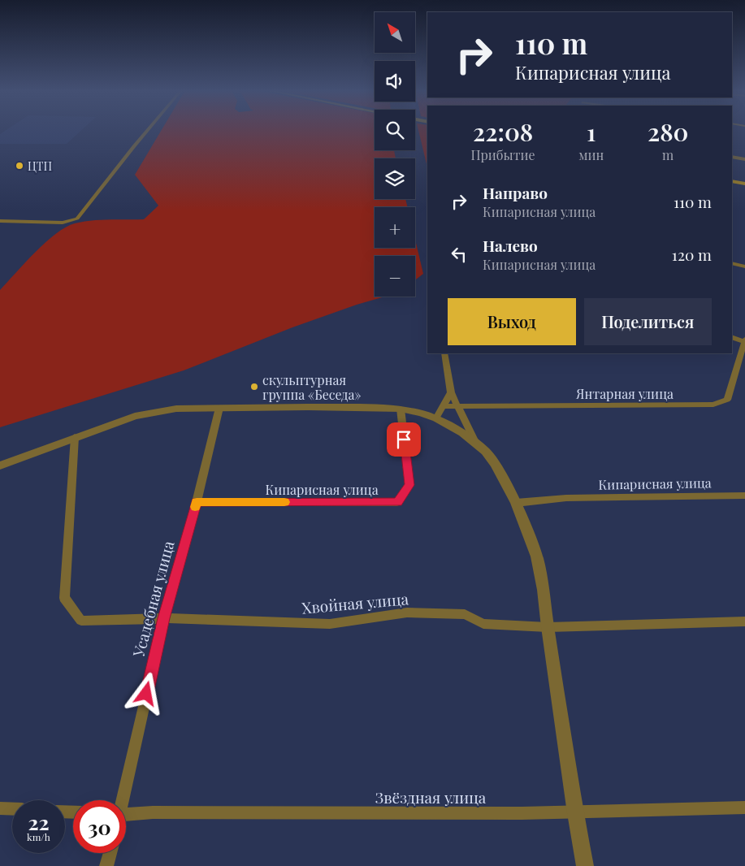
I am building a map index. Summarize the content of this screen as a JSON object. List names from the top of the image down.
{
  "streets": {
    "street": [
      "Янтарная улица",
      "Кипарисная улица",
      "Усадебная улица",
      "Хвойная улица",
      "Звёздная улица"
    ]
  },
  "crossings": [
    ["Кипарисная улица", "Усадебная улица"],
    ["Усадебная улица", "Хвойная улица"]
  ],
  "places": ["ЦТП", "скульптурная группа «Беседа»"],
  "north": "top left",
  "page": {
    "map_buttons": ["+", "−"],
    "turn": ["110 m", "Кипарисная улица"],
    "eta": [
      "22:08",
      "Прибытие",
      "1",
      "мин",
      "280",
      "m"
    ],
    "list": [
      {
        "name": "Направо",
        "note": "Кипарисная улица",
        "value": "110 m"
      },
      {
        "name": "Налево",
        "note": "Кипарисная улица",
        "value": "120 m"
      }
    ],
    "buttons": ["Выход", "Поделиться"],
    "speed": "22 km/h",
    "limit": "30"
  }
}
